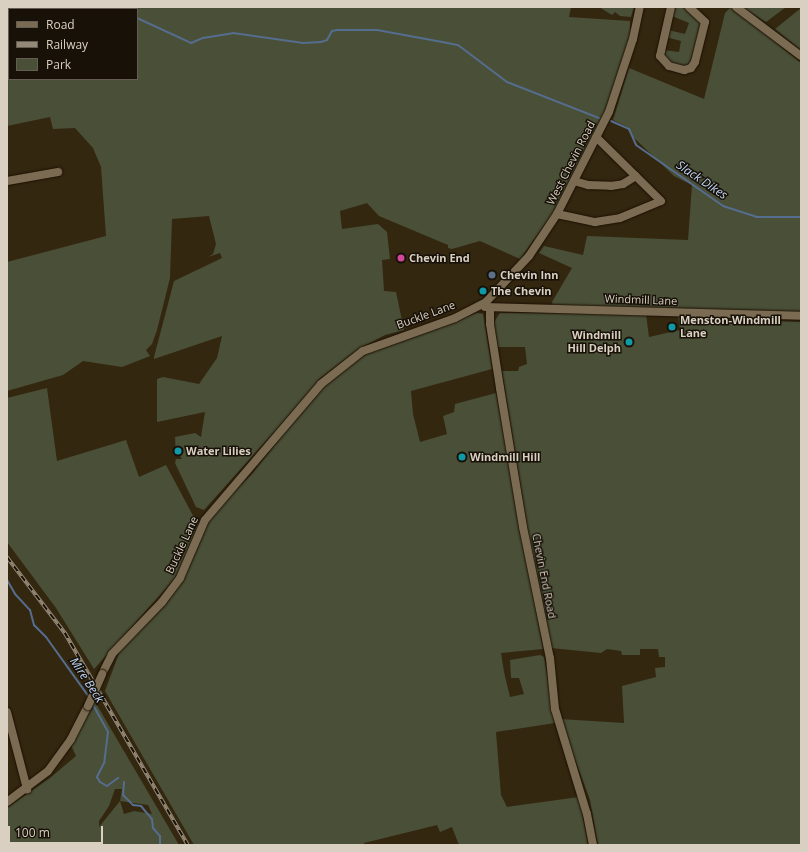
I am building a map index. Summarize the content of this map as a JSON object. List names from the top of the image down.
{
  "streets": {
    "street": [
      "West Chevin Road",
      "Windmill Lane",
      "Buckle Lane",
      "Chevin End Road"
    ]
  },
  "crossings": [
    ["West Chevin Road", "Windmill Lane"],
    ["West Chevin Road", "Buckle Lane"],
    ["Windmill Lane", "Buckle Lane"],
    ["Windmill Lane", "Chevin End Road"]
  ],
  "water": ["Slack Dikes", "Mire Beck"],
  "places": [
    "Chevin End",
    "Chevin Inn",
    "The Chevin",
    "Menston-Windmill Lane",
    "Windmill Hill Delph",
    "Water Lilies",
    "Windmill Hill"
  ],
  "legend": ["Road", "Railway", "Park"],
  "scale_bar": "100 m"
}
